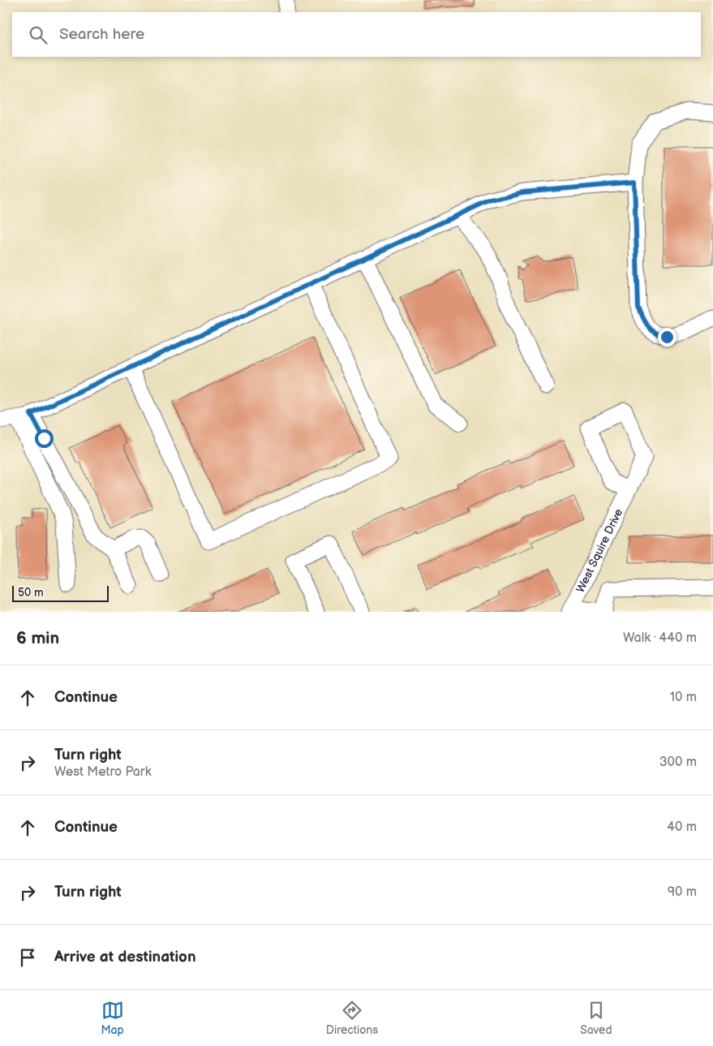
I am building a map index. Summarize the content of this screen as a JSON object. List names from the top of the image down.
{
  "streets": {
    "street": ["West Squire Drive"]
  },
  "scale_bar": "50 m",
  "page": {
    "search": "Search here",
    "scale": "50 m",
    "heading": ["6 min", "Walk · 440 m"],
    "list": [
      ["Continue", "10 m"],
      ["Turn right", "West Metro Park", "300 m"],
      ["Continue", "40 m"],
      ["Turn right", "90 m"],
      "Arrive at destination"
    ],
    "nav": ["Map", "Directions", "Saved"]
  }
}
